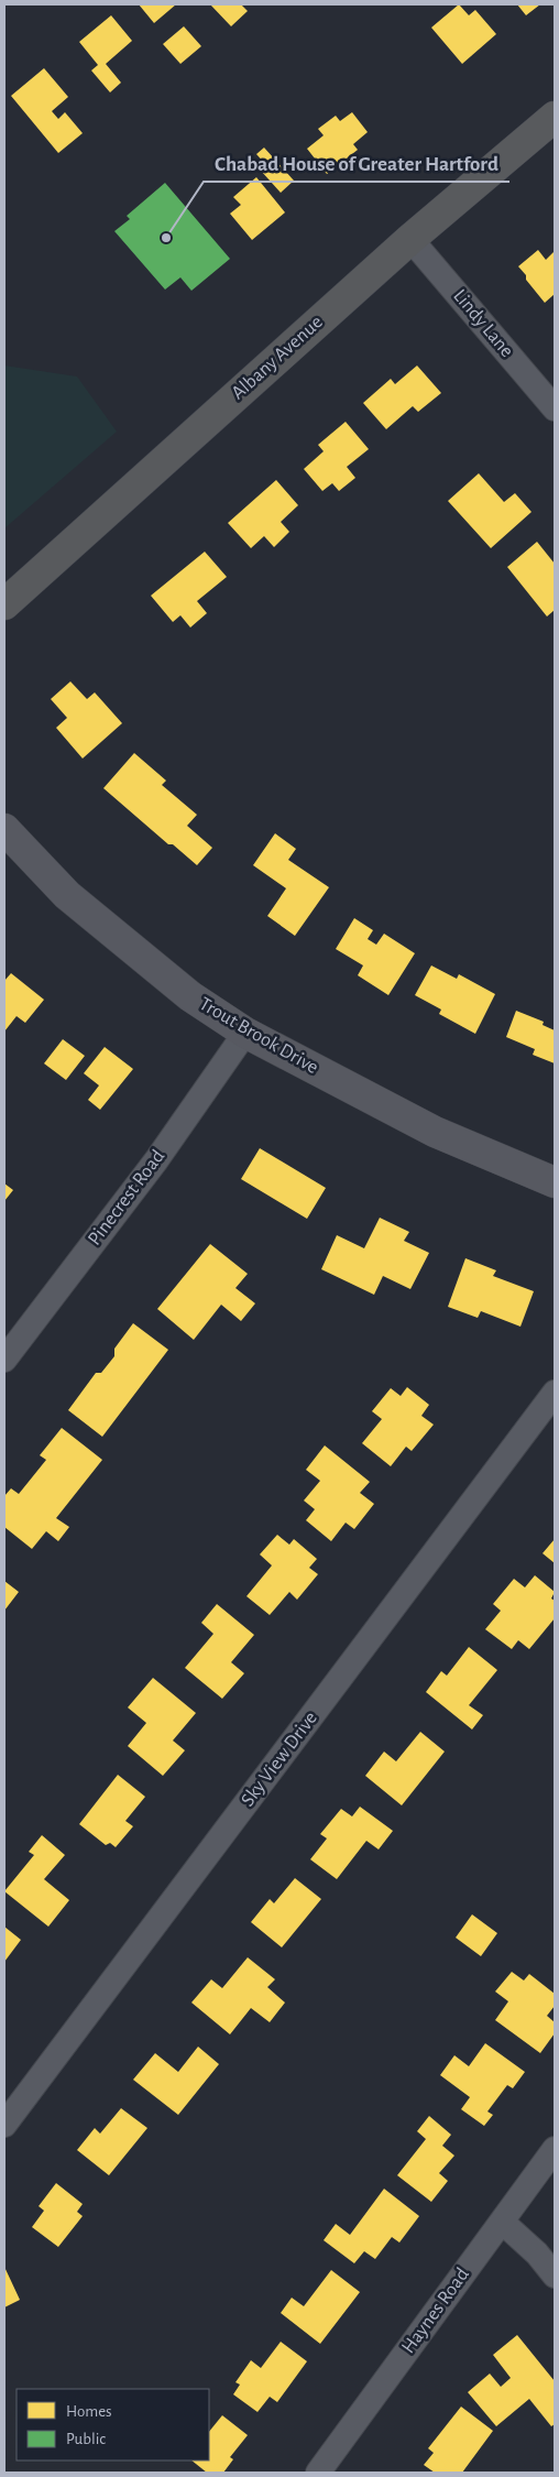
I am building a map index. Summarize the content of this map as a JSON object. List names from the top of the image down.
{
  "streets": {
    "highway": ["Albany Avenue"],
    "main road": ["Trout Brook Drive"],
    "street": [
      "Lindy Lane",
      "Pinecrest Road",
      "Sky View Drive",
      "Haynes Road"
    ]
  },
  "crossings": [
    ["Lindy Lane", "Albany Avenue"],
    ["Trout Brook Drive", "Pinecrest Road"]
  ],
  "places": ["Chabad House of Greater Hartford"],
  "legend": ["Homes", "Public"]
}
